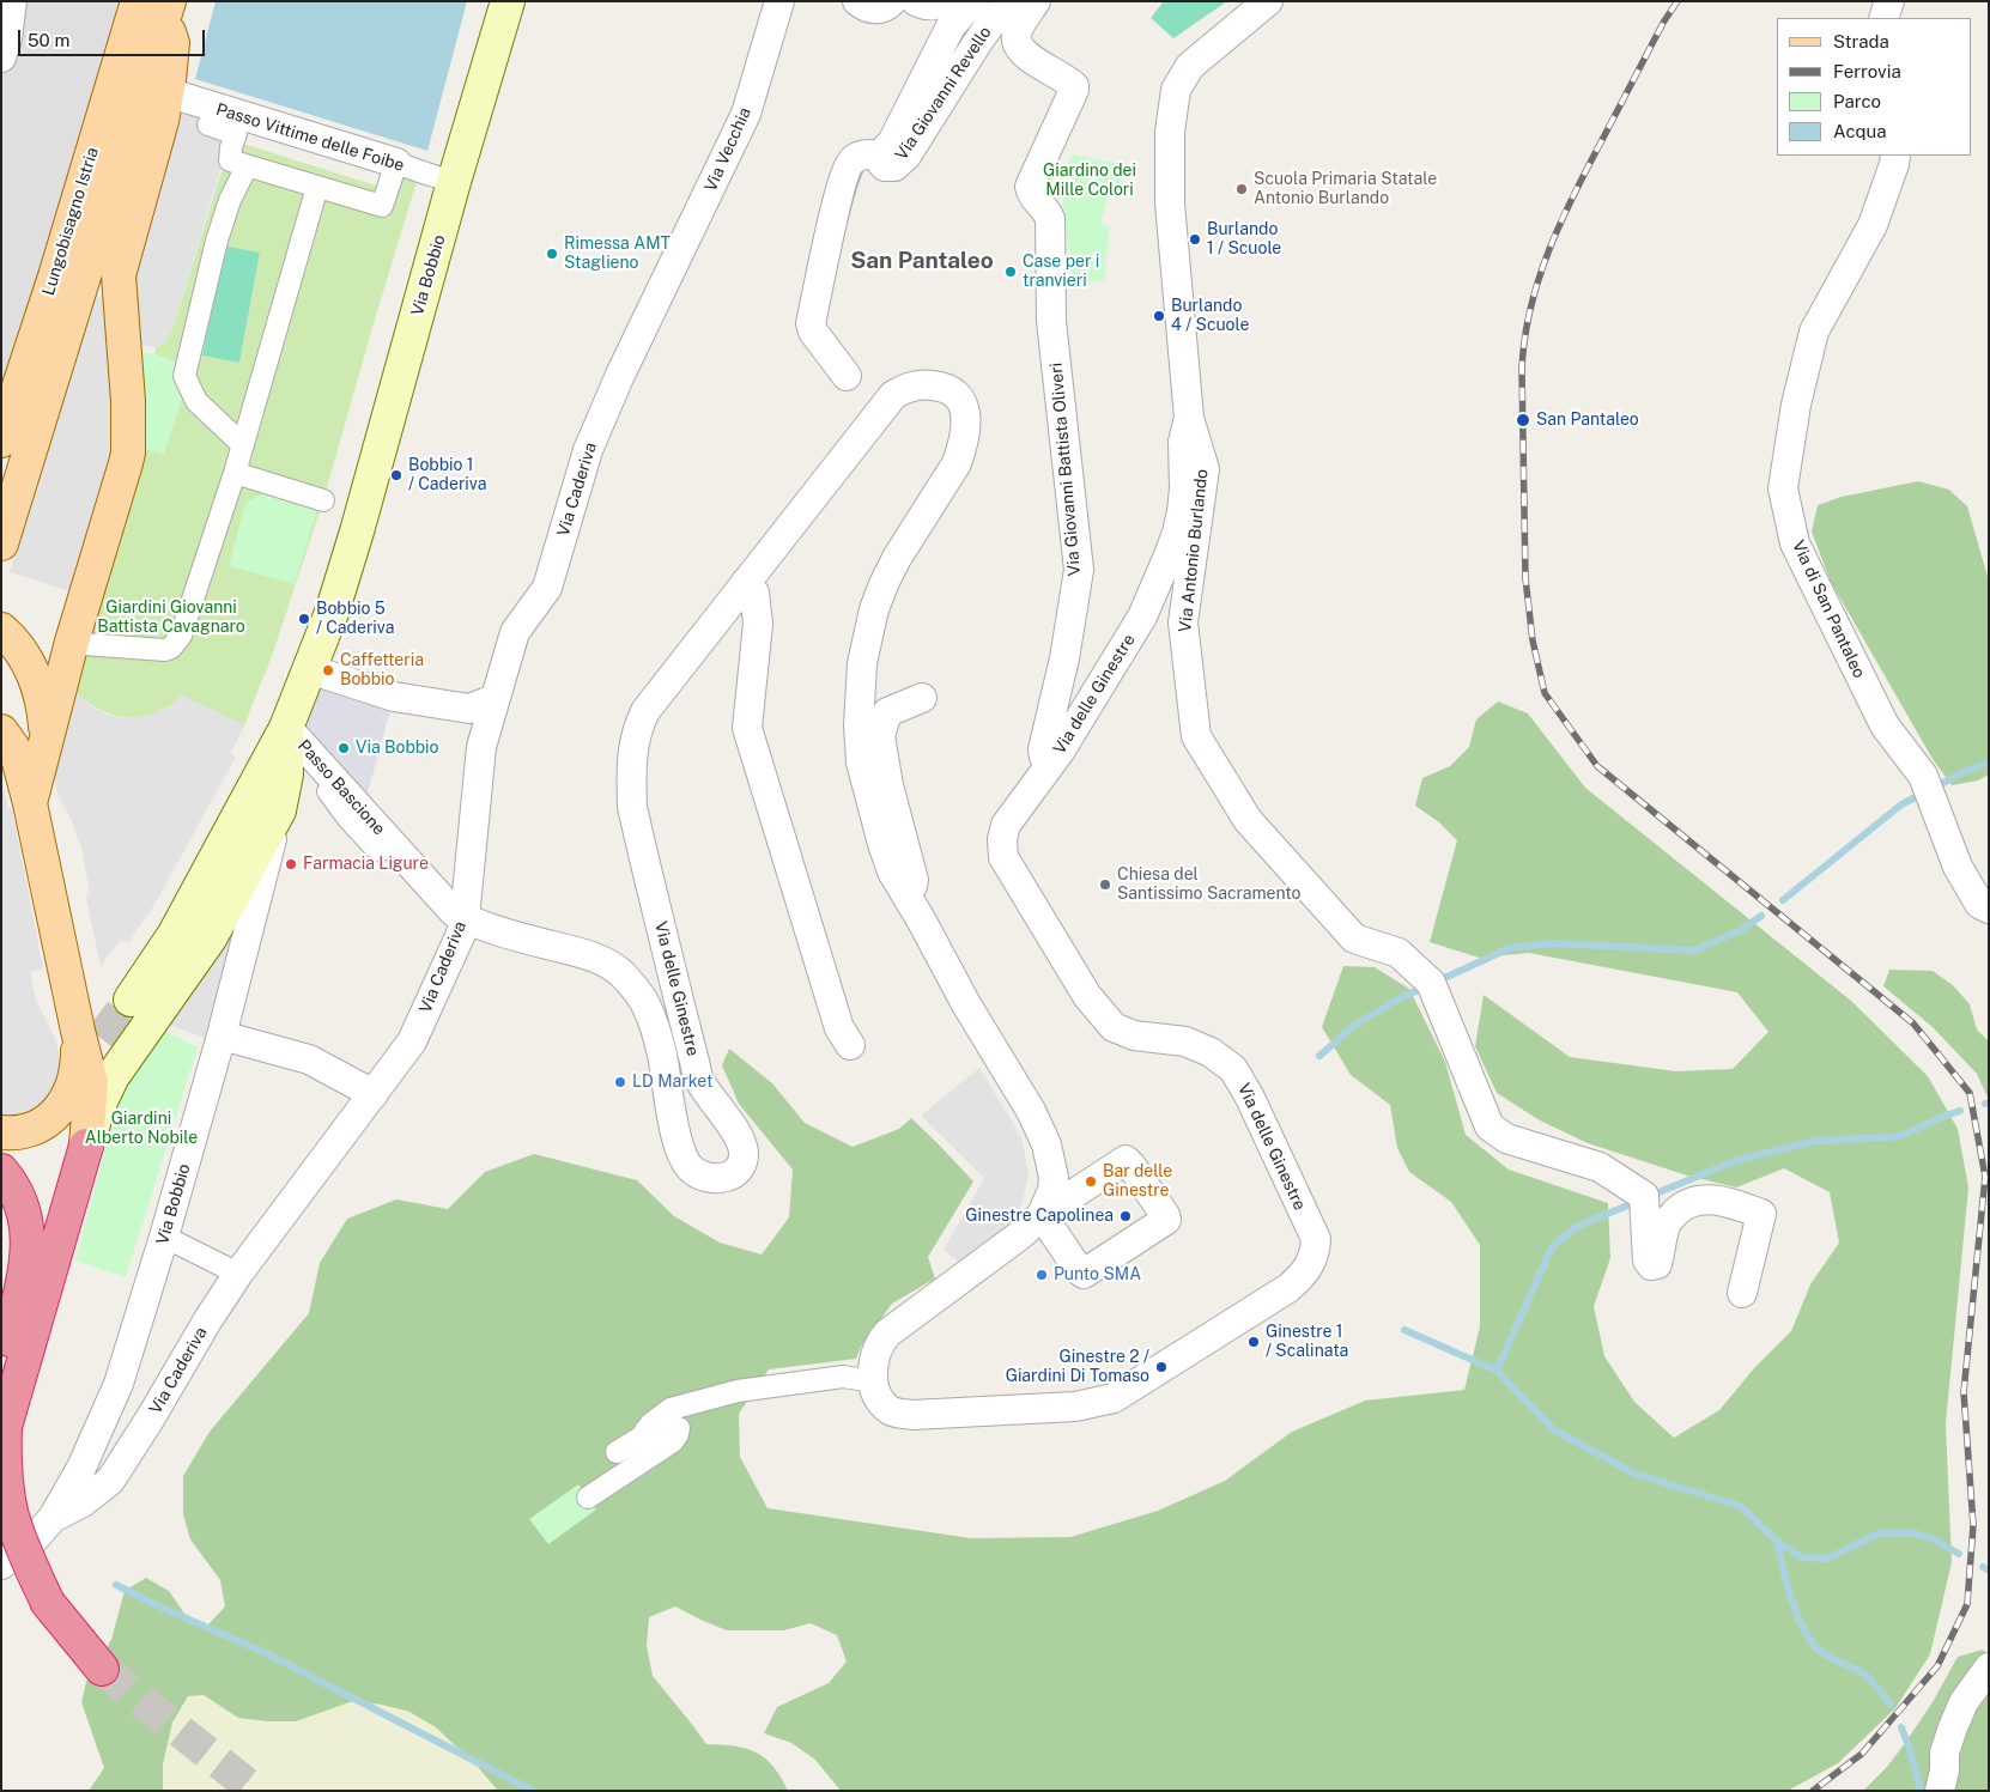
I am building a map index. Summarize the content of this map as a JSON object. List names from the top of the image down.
{
  "streets": {
    "main road": ["Lungobisagno Istria", "Via Bobbio"],
    "street": [
      "Via Giovanni Revello",
      "Passo Vittime delle Foibe",
      "Via Vecchia",
      "Via Giovanni Battista Oliveri",
      "Via Caderiva",
      "Via Antonio Burlando",
      "Via di San Pantaleo",
      "Via delle Ginestre",
      "Passo Bascione"
    ]
  },
  "crossings": [
    ["Via Giovanni Revello", "Via Giovanni Battista Oliveri"],
    ["Passo Vittime delle Foibe", "Via Bobbio"],
    ["Via Vecchia", "Via Caderiva"],
    ["Via Bobbio", "Via Caderiva"],
    ["Via Bobbio", "Passo Bascione"],
    ["Via Giovanni Battista Oliveri", "Via delle Ginestre"],
    ["Via Caderiva", "Via delle Ginestre"],
    ["Via Caderiva", "Passo Bascione"],
    ["Via Antonio Burlando", "Via delle Ginestre"],
    ["Via delle Ginestre", "Passo Bascione"]
  ],
  "districts": ["San Pantaleo"],
  "parks": ["Giardino dei Mille Colori", "Giardini Giovanni Battista Cavagnaro", "Giardini Alberto Nobile"],
  "places": [
    "Scuola Primaria Statale Antonio Burlando",
    "Burlando 1 / Scuole",
    "Rimessa AMT Staglieno",
    "Case per i tranvieri",
    "Burlando 4 / Scuole",
    "San Pantaleo",
    "Bobbio 1 / Caderiva",
    "Bobbio 5 / Caderiva",
    "Caffetteria Bobbio",
    "Via Bobbio",
    "Farmacia Ligure",
    "Chiesa del Santissimo Sacramento",
    "LD Market",
    "Bar delle Ginestre",
    "Ginestre Capolinea",
    "Punto SMA",
    "Ginestre 1 / Scalinata",
    "Ginestre 2 / Giardini Di Tomaso"
  ],
  "legend": [
    "Strada",
    "Ferrovia",
    "Parco",
    "Acqua"
  ],
  "scale_bar": "50 m"
}
